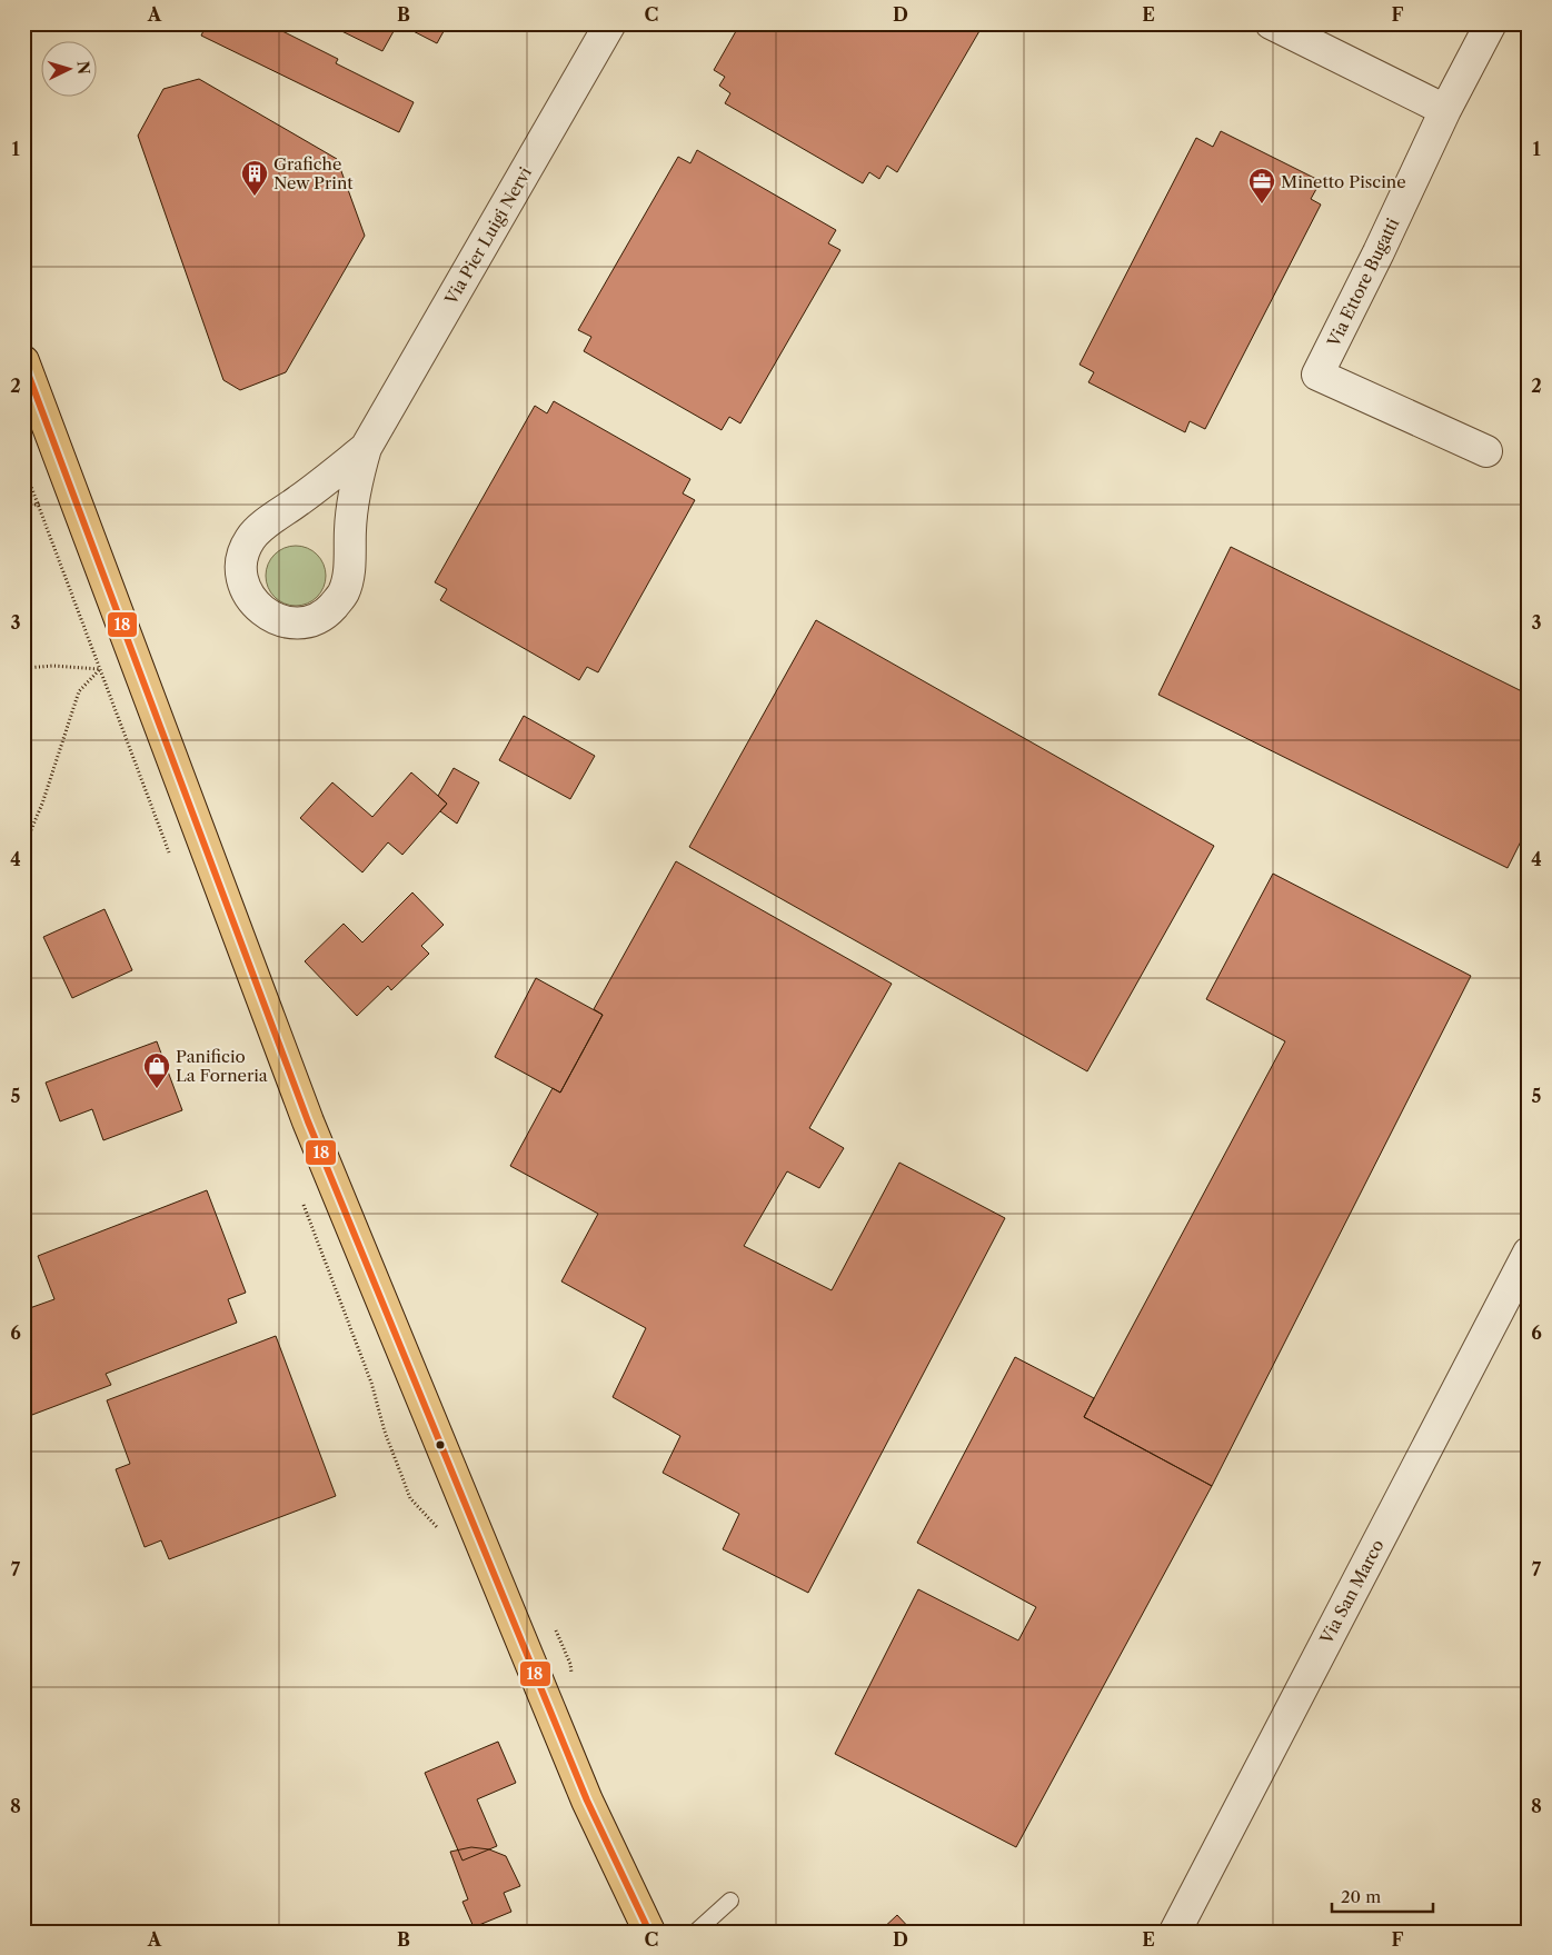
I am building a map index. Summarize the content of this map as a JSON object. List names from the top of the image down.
{
  "streets": {
    "street": ["Via Pier Luigi Nervi", "Via Ettore Bugatti", "Via San Marco"]
  },
  "places": {
    "building": ["Grafiche New Print"],
    "office": ["Minetto Piscine"],
    "shop": ["Panificio La Forneria"]
  },
  "lines": ["transit line 18"],
  "scale_bar": "20 m",
  "north": "right",
  "grid": {
    "columns": [
      "A",
      "B",
      "C",
      "D",
      "E",
      "F"
    ],
    "rows": [
      "1",
      "2",
      "3",
      "4",
      "5",
      "6",
      "7",
      "8"
    ]
  }
}
